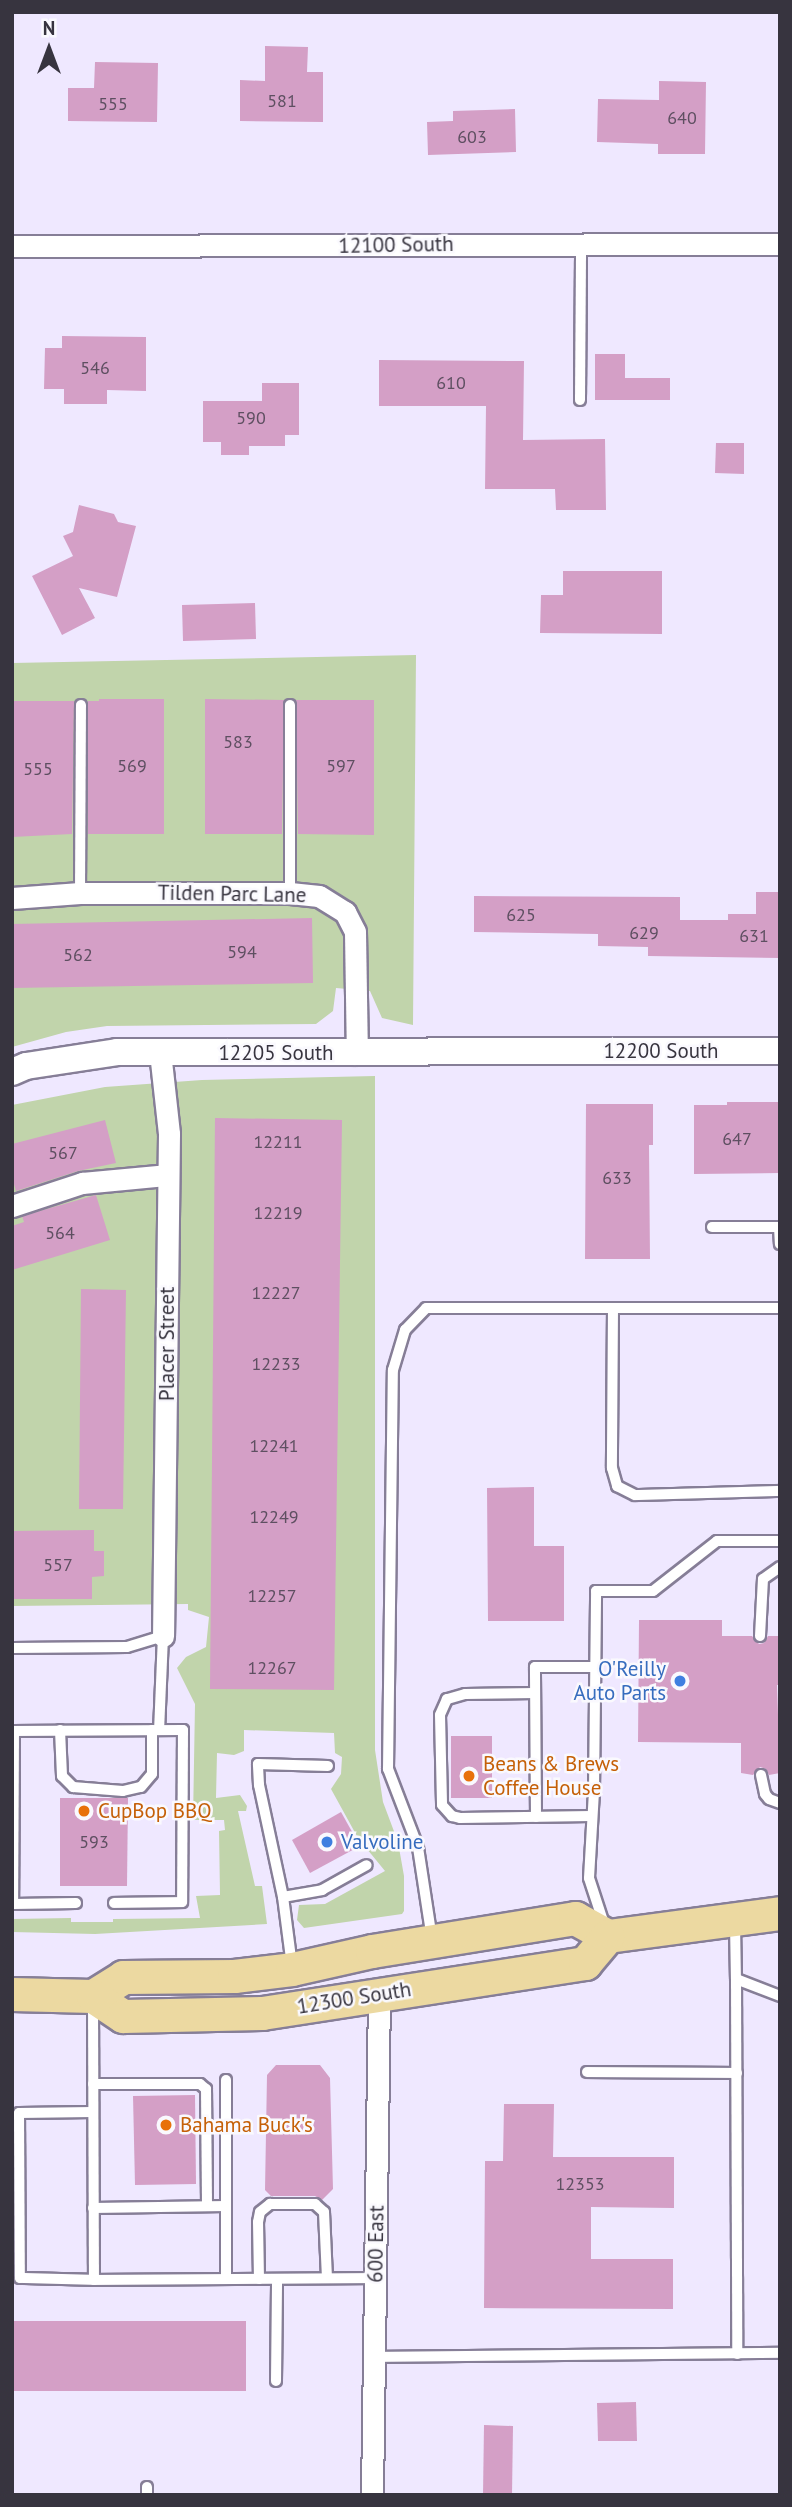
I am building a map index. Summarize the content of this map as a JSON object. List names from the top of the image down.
{
  "streets": {
    "main road": ["12300 South"],
    "street": [
      "12100 South",
      "Tilden Parc Lane",
      "12200 South",
      "12205 South",
      "Placer Street",
      "600 East"
    ]
  },
  "crossings": [
    ["Tilden Parc Lane", "12205 South"],
    ["12200 South", "12205 South"],
    ["12205 South", "Placer Street"],
    ["12300 South", "600 East"]
  ],
  "places": [
    "O'Reilly Auto Parts",
    "Beans & Brews Coffee House",
    "CupBop BBQ",
    "Valvoline",
    "Bahama Buck's"
  ],
  "house_numbers": [
    "581",
    "555",
    "640",
    "603",
    "546",
    "610",
    "590",
    "583",
    "569",
    "597",
    "555",
    "625",
    "629",
    "631",
    "594",
    "562",
    "647",
    "12211",
    "567",
    "633",
    "12219",
    "564",
    "12227",
    "12233",
    "12241",
    "12249",
    "557",
    "12257",
    "12267",
    "593",
    "12353"
  ],
  "north": "top"
}
